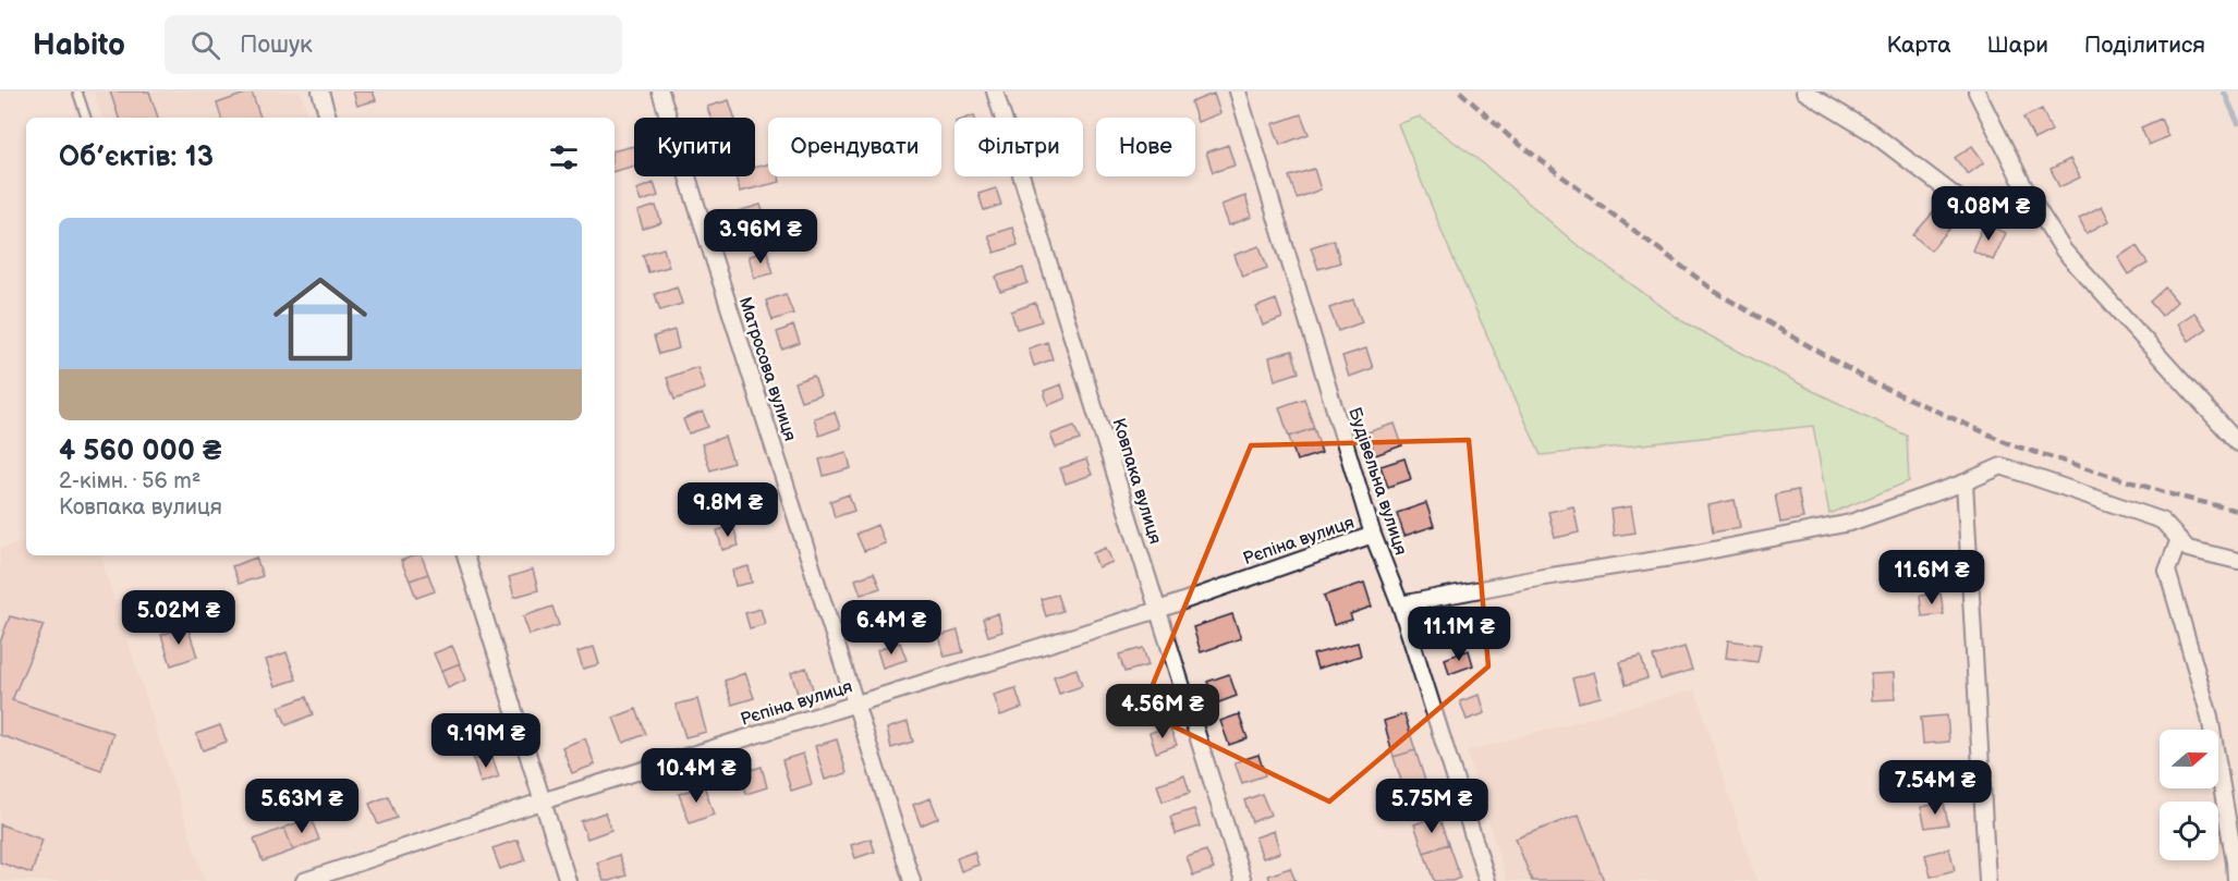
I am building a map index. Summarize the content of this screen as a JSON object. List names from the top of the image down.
{
  "streets": {
    "street": [
      "Матросова вулиця",
      "Ковпака вулиця",
      "Будівельна вулиця",
      "Рєпіна вулиця"
    ]
  },
  "crossings": [
    ["Матросова вулиця", "Рєпіна вулиця"],
    ["Ковпака вулиця", "Рєпіна вулиця"],
    ["Будівельна вулиця", "Рєпіна вулиця"]
  ],
  "north": "right",
  "page": {
    "header": "Habito",
    "search": "Пошук",
    "nav": ["Карта", "Шари", "Поділитися"],
    "chip": [
      "Купити",
      "Орендувати",
      "Фільтри",
      "Нове"
    ],
    "heading": "Об’єктів: 13",
    "price": [
      "9.08M ₴",
      "3.96M ₴",
      "9.8M ₴",
      "11.6M ₴",
      "5.02M ₴",
      "6.4M ₴",
      "11.1M ₴",
      "4.56M ₴",
      "9.19M ₴",
      "10.4M ₴",
      "7.54M ₴",
      "5.63M ₴",
      "5.75M ₴"
    ],
    "list": [
      {
        "name": "4 560 000 ₴",
        "note": "2-кімн. · 56 m² · Ковпака вулиця"
      }
    ]
  }
}
